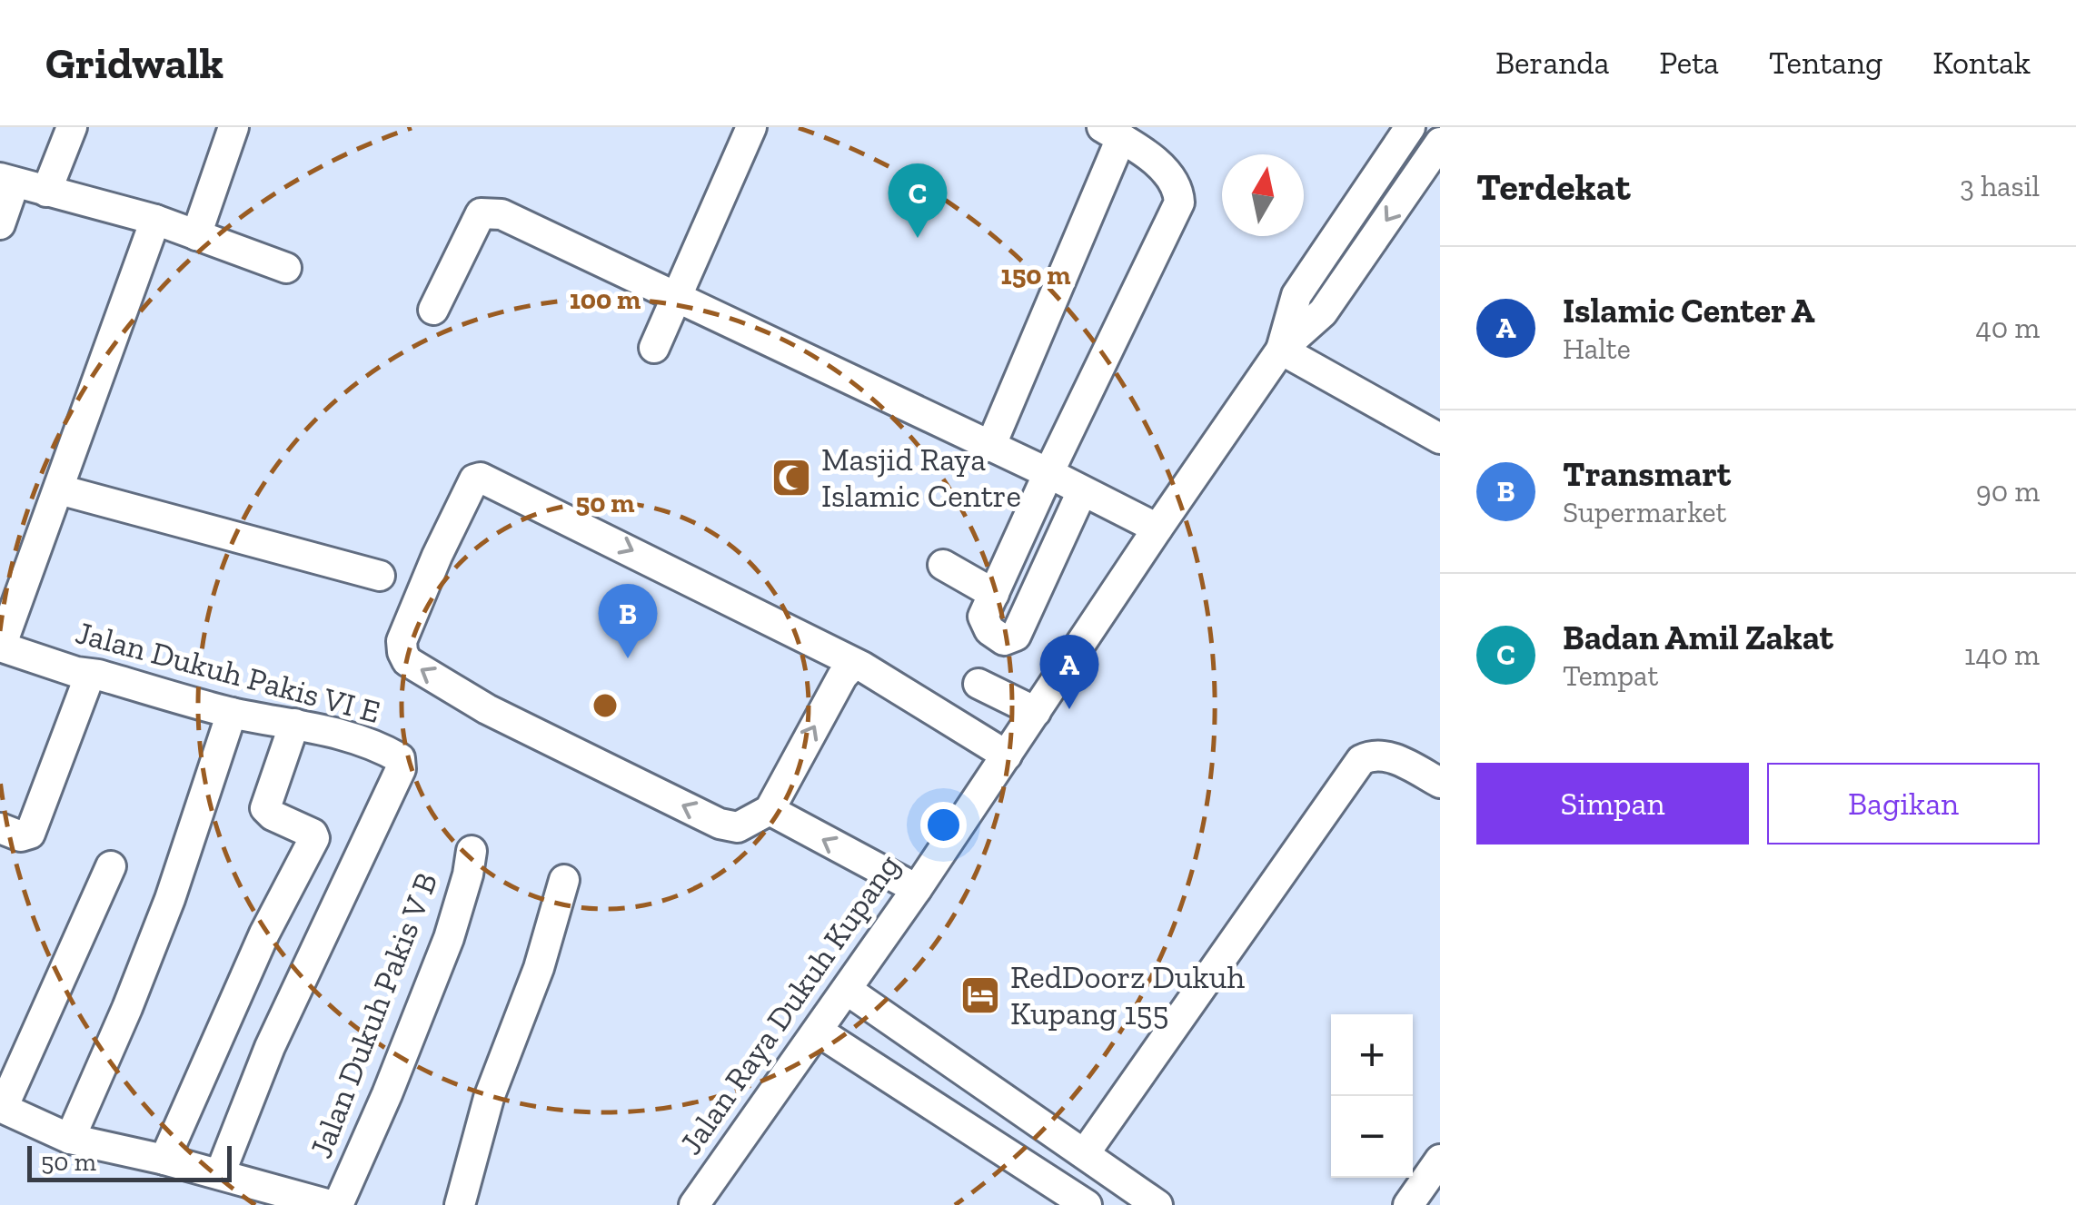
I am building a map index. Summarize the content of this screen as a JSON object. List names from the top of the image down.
{
  "streets": {
    "street": ["Jalan Dukuh Pakis VI E", "Jalan Raya Dukuh Kupang", "Jalan Dukuh Pakis V B"]
  },
  "places": {
    "mosque": ["Masjid Raya Islamic Centre"],
    "hotel": ["RedDoorz Dukuh Kupang 155"]
  },
  "scale_bar": "50 m",
  "north": "top",
  "page": {
    "header": "Gridwalk",
    "nav": [
      "Beranda",
      "Peta",
      "Tentang",
      "Kontak"
    ],
    "heading": ["Terdekat", "3 hasil"],
    "pins": ["C", "B", "A"],
    "list": [
      {
        "mark": "A",
        "name": "Islamic Center A",
        "note": "Halte",
        "value": "40 m"
      },
      {
        "mark": "B",
        "name": "Transmart",
        "note": "Supermarket",
        "value": "90 m"
      },
      {
        "mark": "C",
        "name": "Badan Amil Zakat",
        "note": "Tempat",
        "value": "140 m"
      }
    ],
    "buttons": ["Simpan", "Bagikan"],
    "map_buttons": ["+", "−"],
    "scale": "50 m"
  },
  "rings": ["150 m", "100 m", "50 m"]
}
